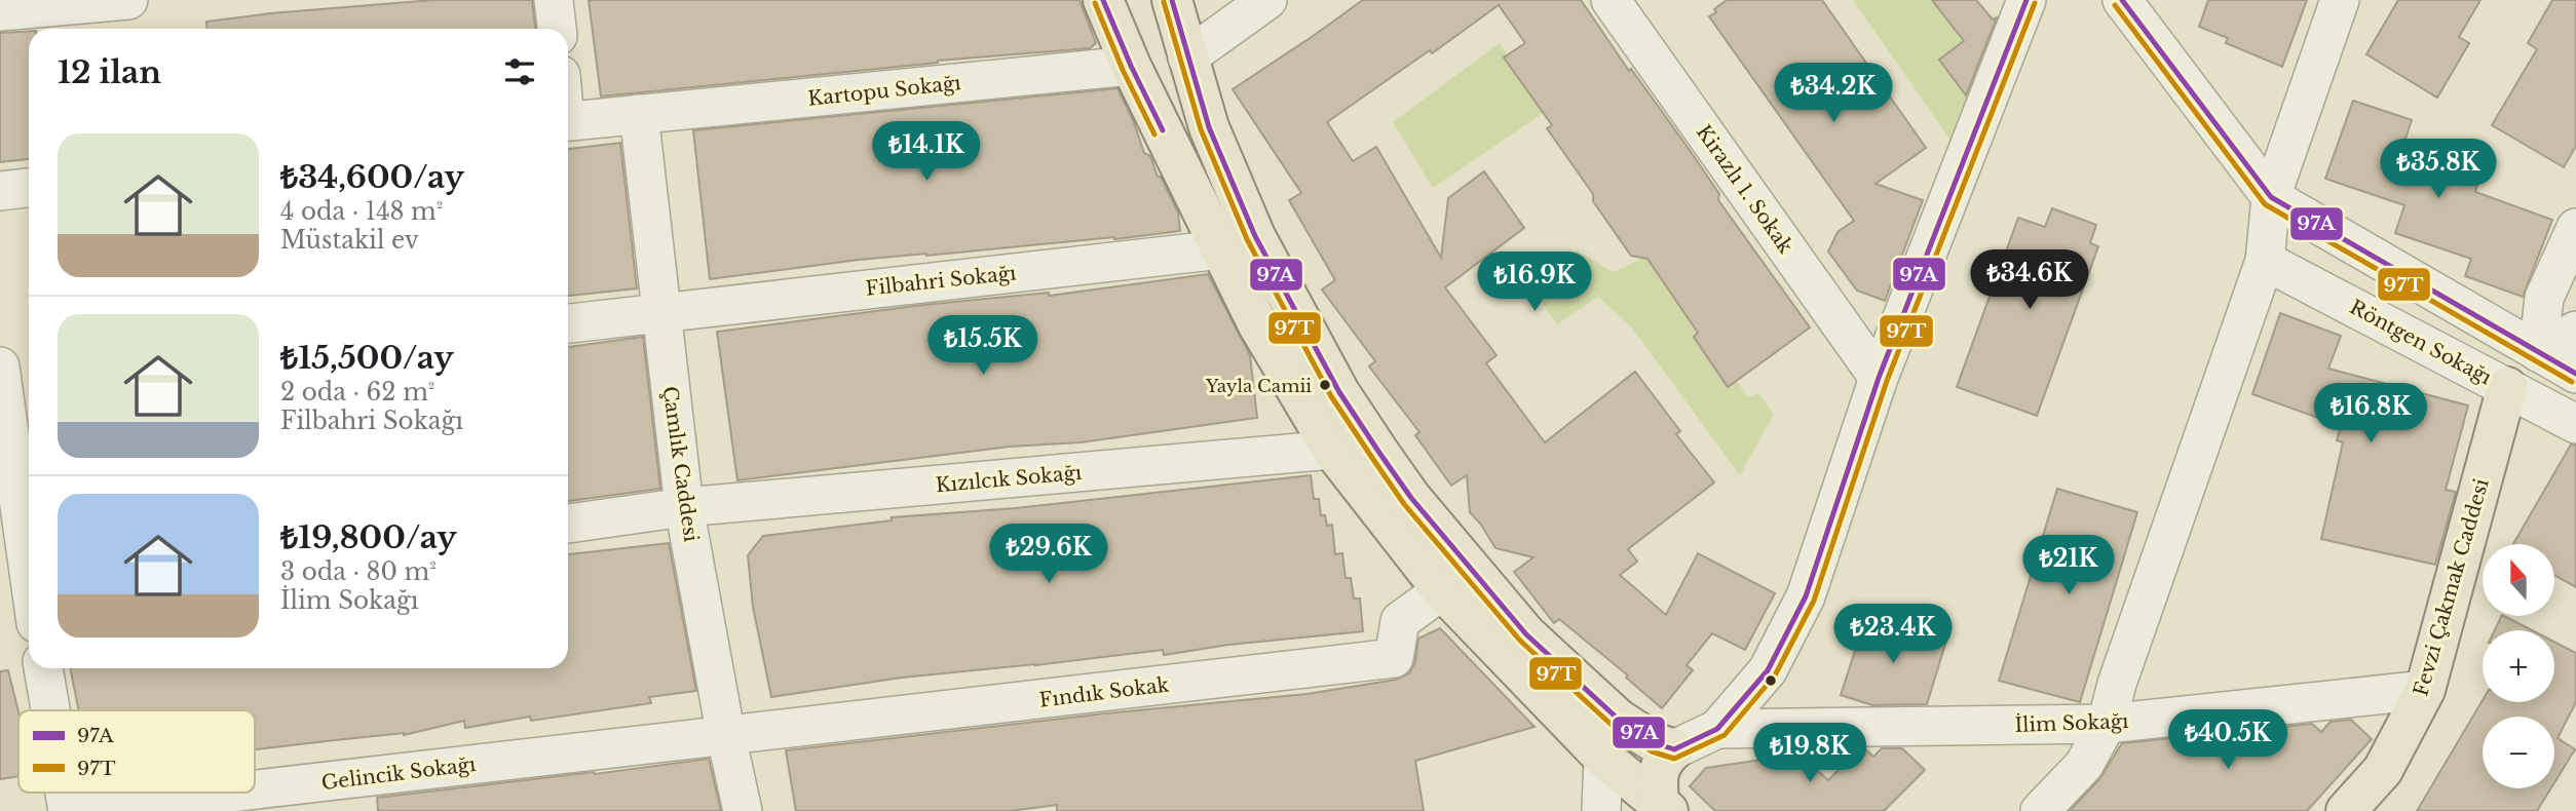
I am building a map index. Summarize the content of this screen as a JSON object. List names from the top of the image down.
{
  "streets": {
    "main road": ["Fevzi Çakmak Caddesi"],
    "street": [
      "Kartopu Sokağı",
      "Kirazlı 1. Sokak",
      "Filbahri Sokağı",
      "Röntgen Sokağı",
      "Çamlık Caddesi",
      "Kızılcık Sokağı",
      "Fındık Sokak",
      "İlim Sokağı",
      "Gelincik Sokağı"
    ]
  },
  "crossings": [
    ["Kartopu Sokağı", "Çamlık Caddesi"],
    ["Filbahri Sokağı", "Çamlık Caddesi"],
    ["Röntgen Sokağı", "Fevzi Çakmak Caddesi"],
    ["Çamlık Caddesi", "Kızılcık Sokağı"],
    ["Çamlık Caddesi", "Fındık Sokak"],
    ["Çamlık Caddesi", "Gelincik Sokağı"],
    ["Fevzi Çakmak Caddesi", "İlim Sokağı"],
    ["Fındık Sokak", "Gelincik Sokağı"]
  ],
  "places": ["Yayla Camii"],
  "lines": ["transit line 97A", "transit line 97T"],
  "legend": ["97A", "97T"],
  "north": "top",
  "page": {
    "heading": "12 ilan",
    "price": [
      "₺34.2K",
      "₺14.1K",
      "₺35.8K",
      "₺34.6K",
      "₺16.9K",
      "₺15.5K",
      "₺16.8K",
      "₺29.6K",
      "₺21K",
      "₺23.4K",
      "₺40.5K",
      "₺19.8K"
    ],
    "list": [
      {
        "name": "₺34,600/ay",
        "note": "4 oda · 148 m² · Müstakil ev"
      },
      {
        "name": "₺15,500/ay",
        "note": "2 oda · 62 m² · Filbahri Sokağı"
      },
      {
        "name": "₺19,800/ay",
        "note": "3 oda · 80 m² · İlim Sokağı"
      }
    ],
    "map_buttons": ["+", "−"]
  }
}
